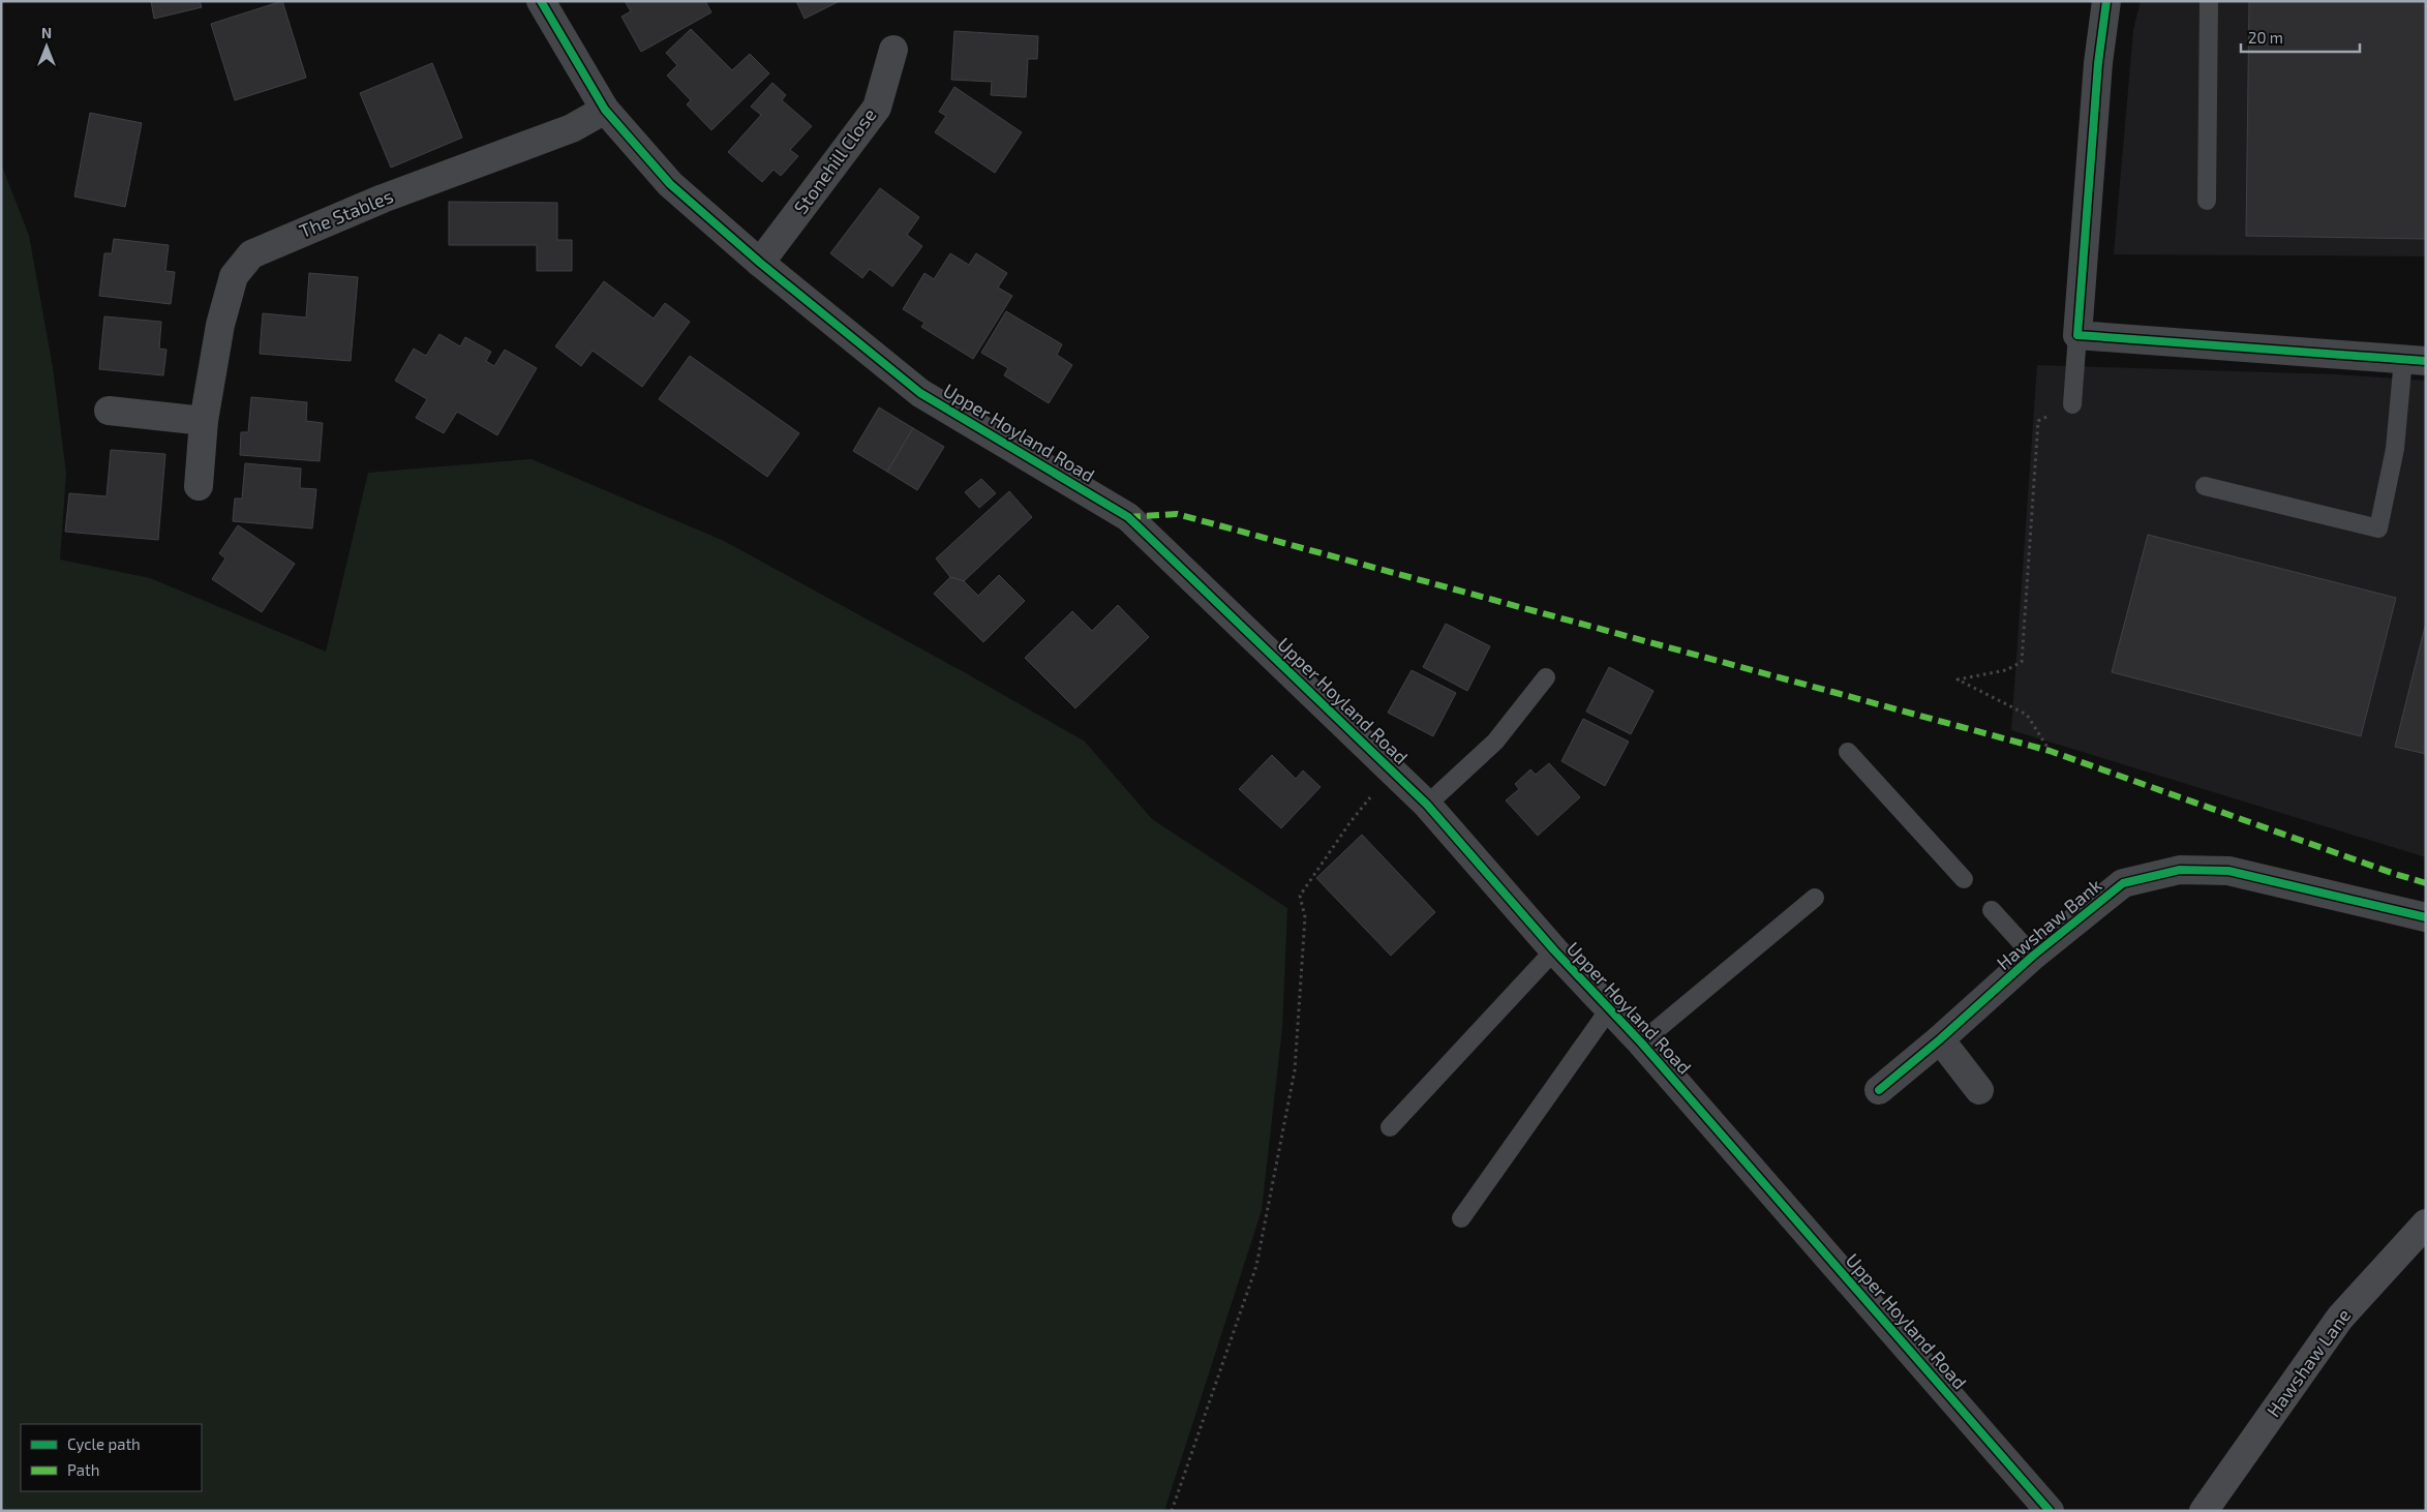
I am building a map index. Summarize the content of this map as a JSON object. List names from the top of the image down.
{
  "streets": {
    "main road": ["Hawshaw Lane"],
    "street": [
      "Stonehill Close",
      "The Stables",
      "Upper Hoyland Road",
      "Hawshaw Bank"
    ]
  },
  "crossings": [
    ["Stonehill Close", "Upper Hoyland Road"],
    ["The Stables", "Upper Hoyland Road"]
  ],
  "legend": ["Cycle path", "Path"],
  "scale_bar": "20 m",
  "north": "top"
}
